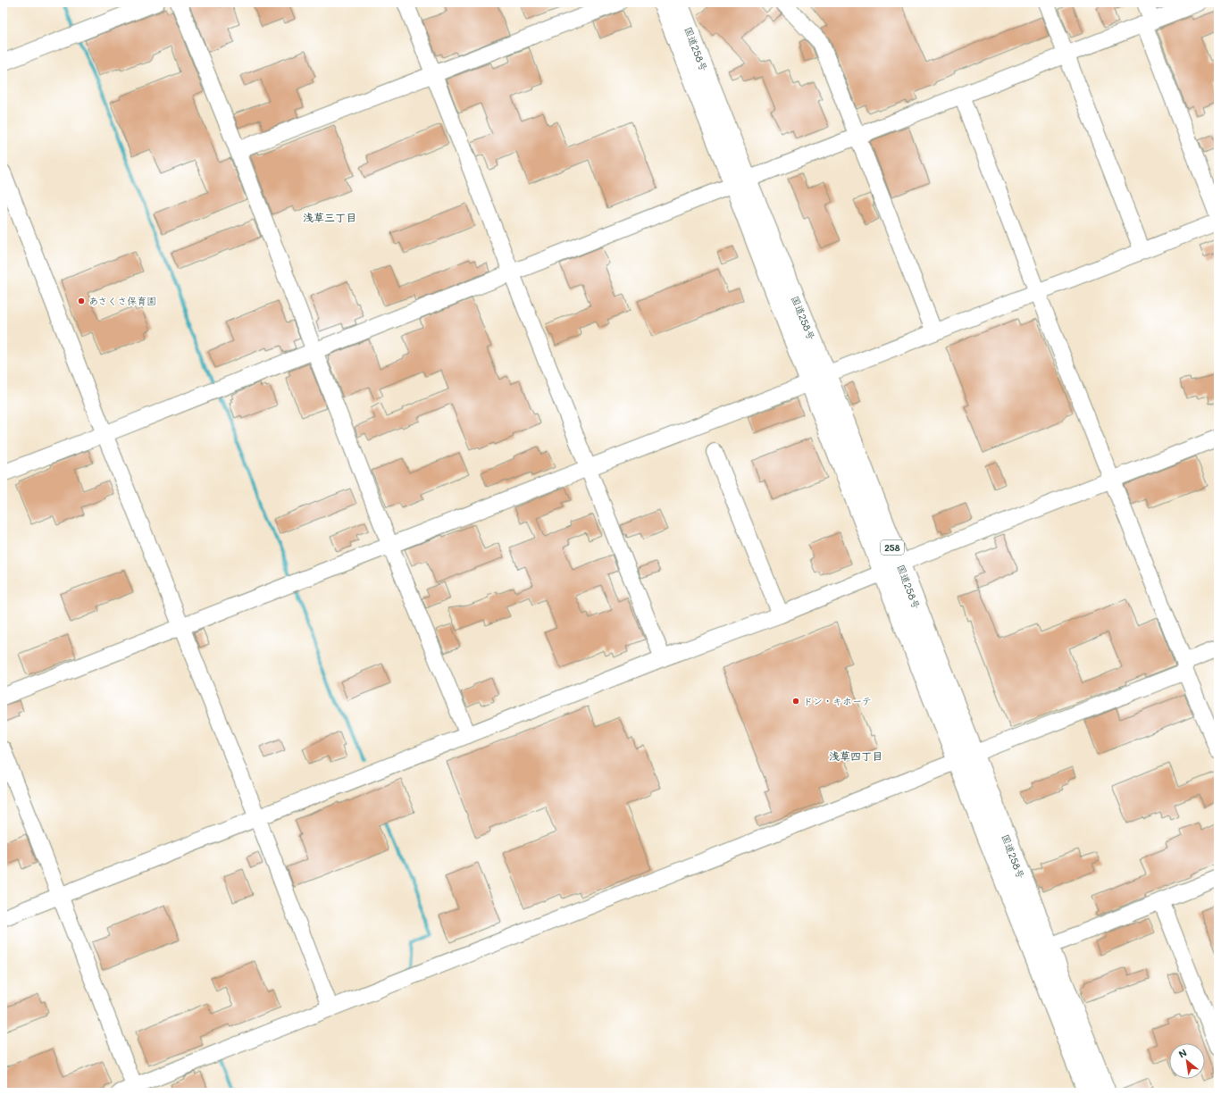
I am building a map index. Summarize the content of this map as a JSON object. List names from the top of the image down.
{
  "streets": {
    "highway": ["国道258号", "258"]
  },
  "districts": ["浅草三丁目", "浅草四丁目"],
  "places": ["あさくさ保育園", "ドン・キホーテ"],
  "north": "top left"
}
